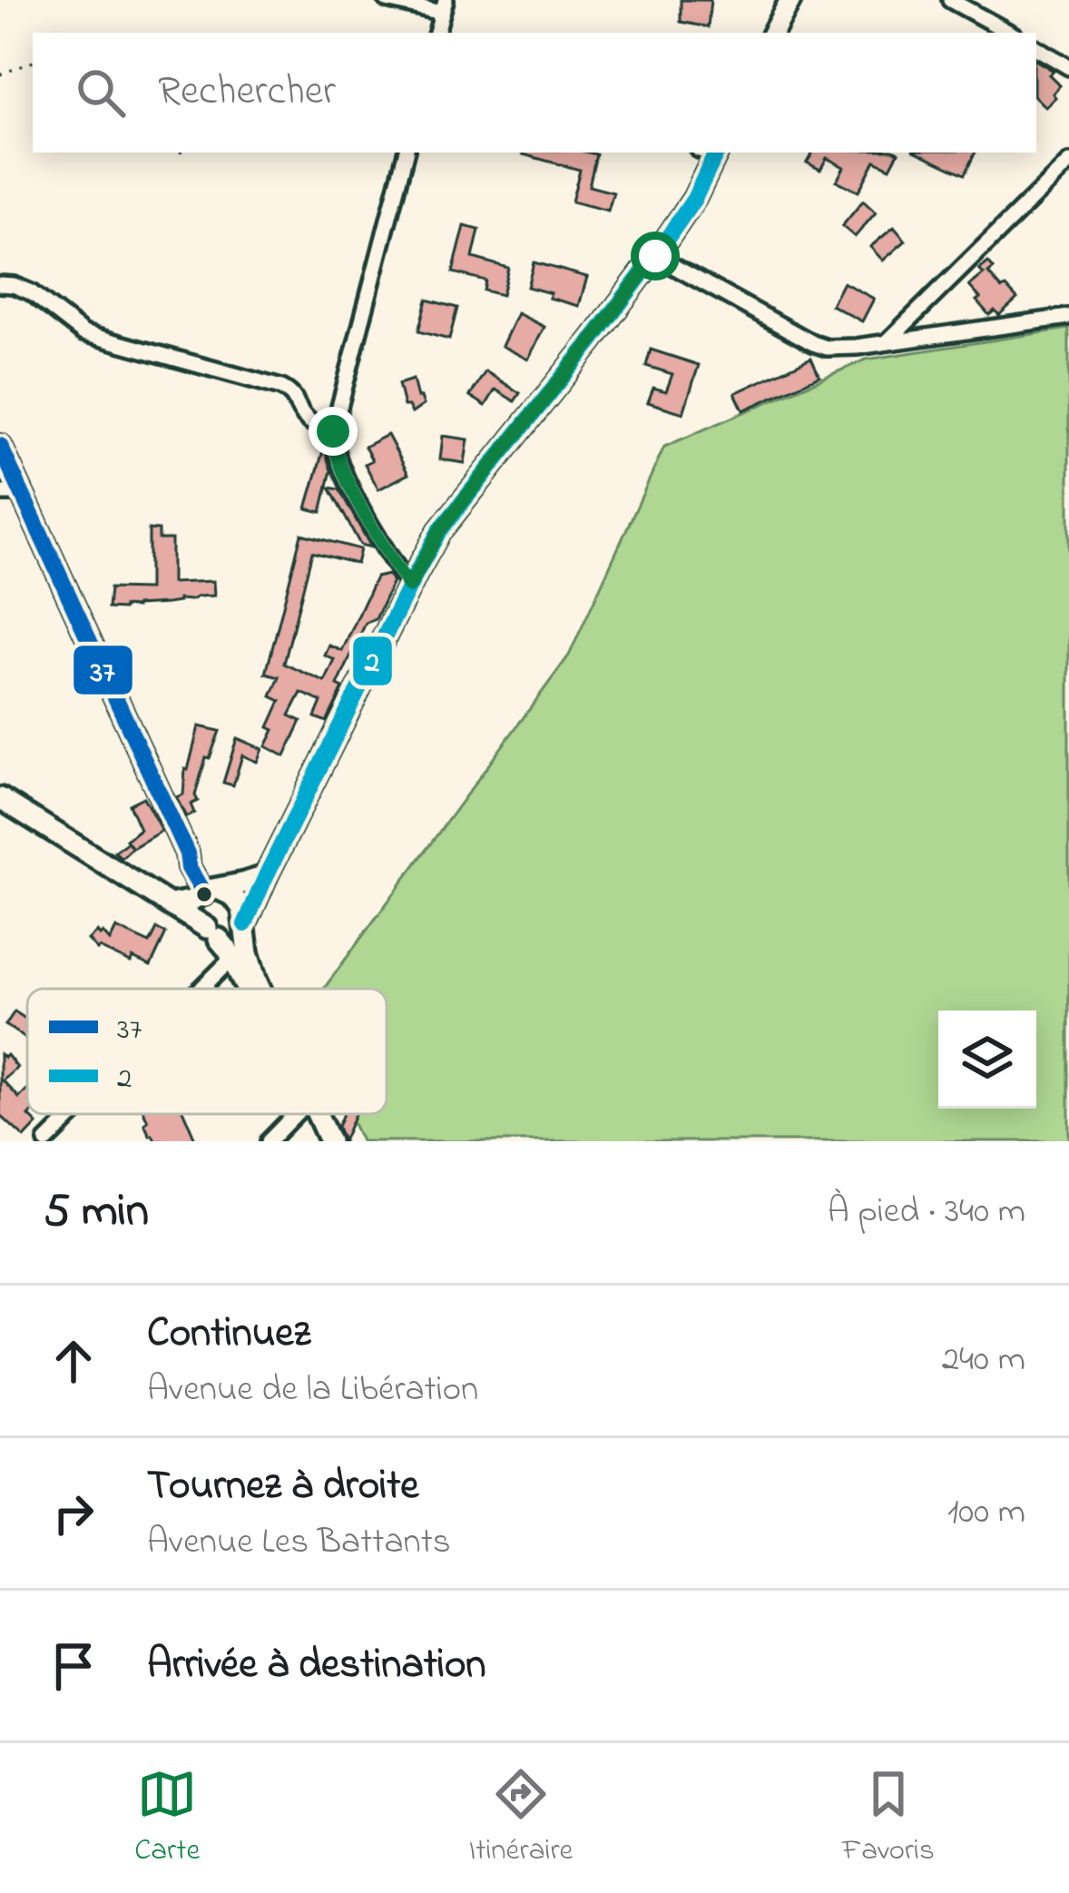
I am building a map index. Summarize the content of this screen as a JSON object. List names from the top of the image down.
{
  "lines": ["transit line 2", "transit line 37"],
  "legend": ["37", "2"],
  "page": {
    "search": "Rechercher",
    "heading": ["5 min", "À pied · 340 m"],
    "list": [
      ["Continuez", "Avenue de la Libération", "240 m"],
      ["Tournez à droite", "Avenue Les Battants", "100 m"],
      "Arrivée à destination"
    ],
    "nav": ["Carte", "Itinéraire", "Favoris"]
  }
}
